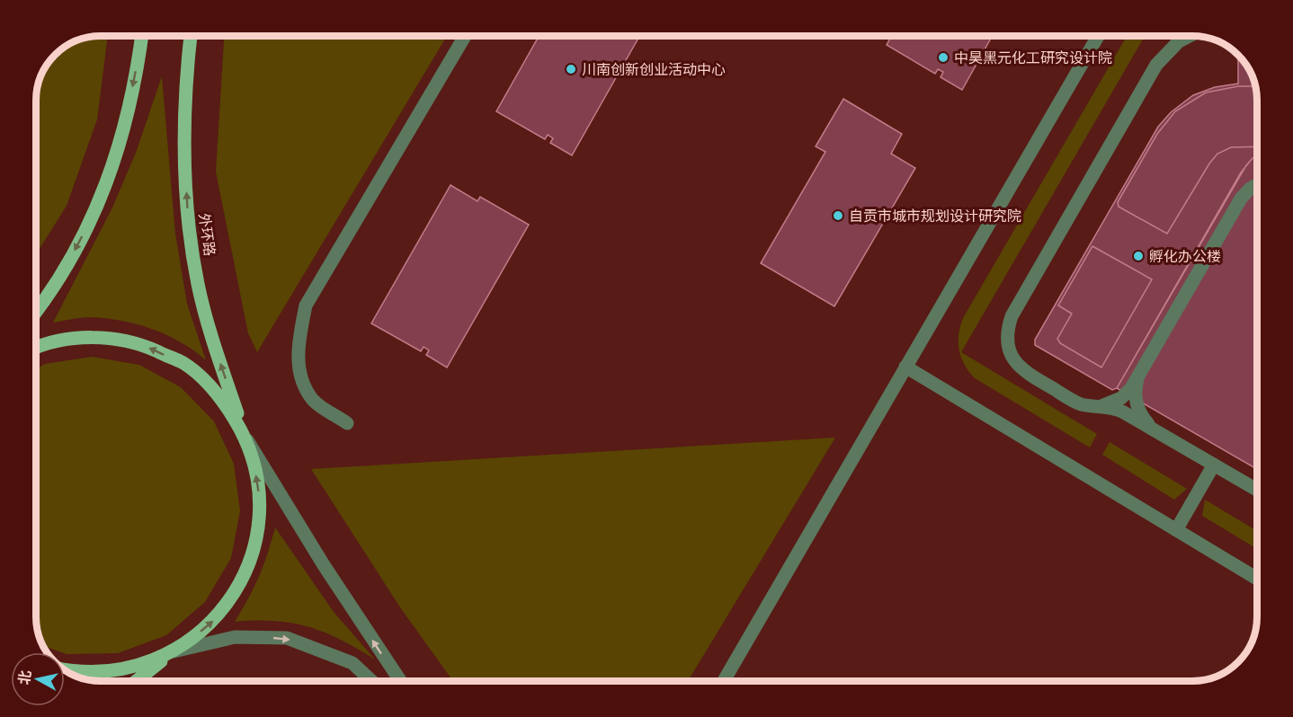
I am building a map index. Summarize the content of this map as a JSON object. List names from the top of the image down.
{
  "streets": {
    "main road": ["外环路"]
  },
  "one_way": ["外环路"],
  "places": [
    "中昊黑元化工研究设计院",
    "川南创新创业活动中心",
    "自贡市城市规划设计研究院",
    "孵化办公楼"
  ],
  "north": "left"
}
